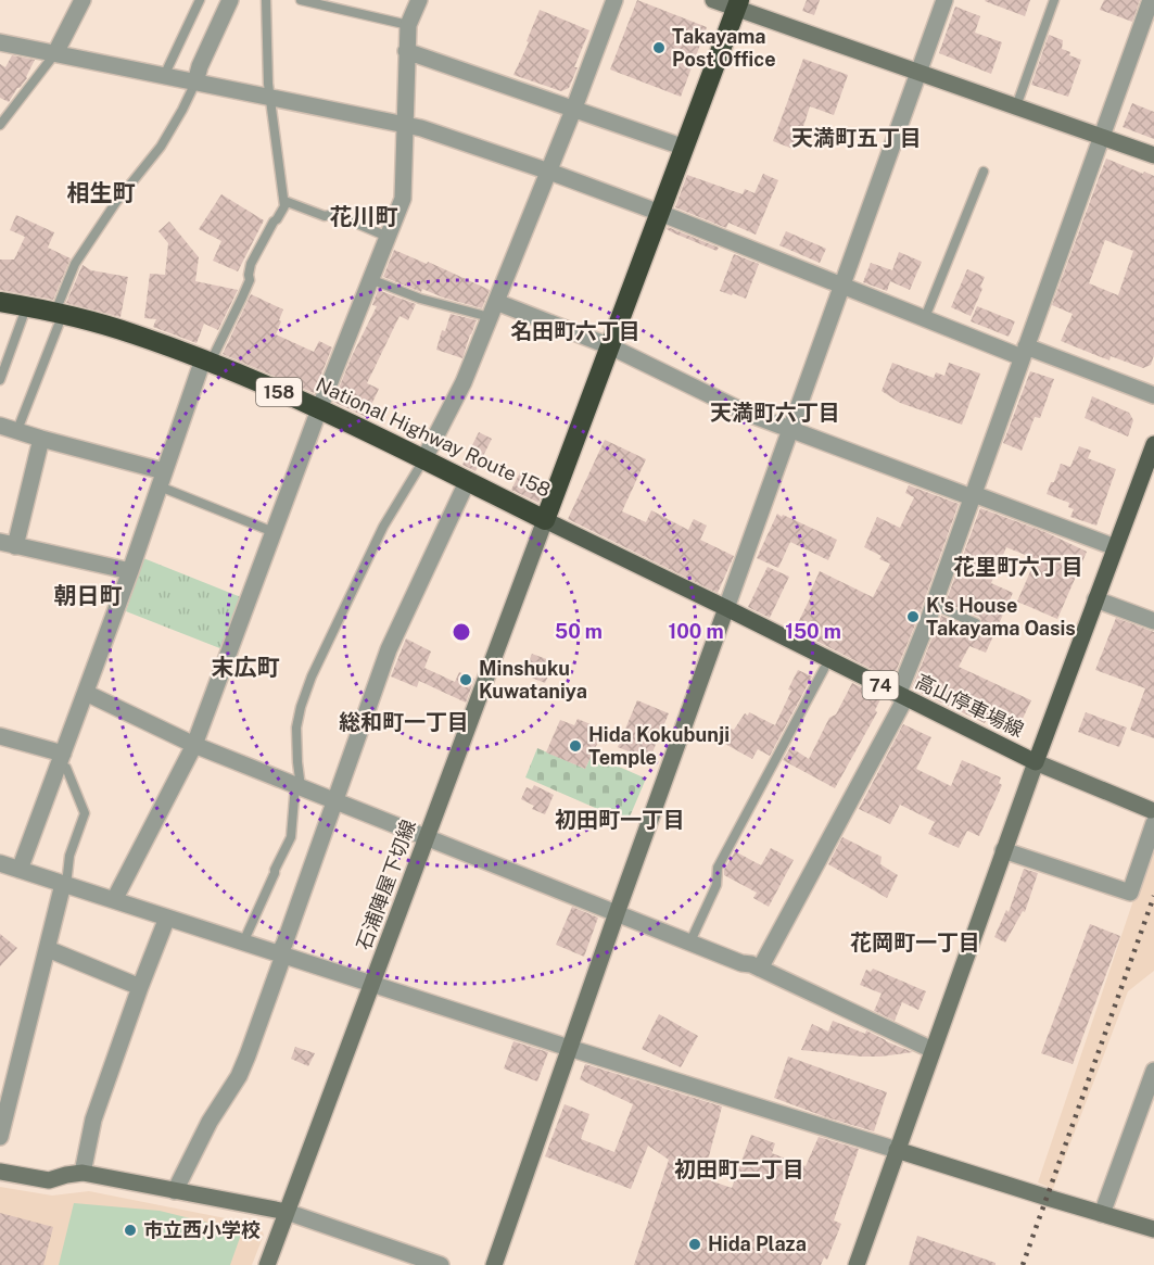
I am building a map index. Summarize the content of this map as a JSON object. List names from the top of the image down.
{
  "streets": {
    "highway": ["158", "National Highway Route 158"],
    "main road": ["74", "高山停車場線"],
    "street": ["石浦陣屋下切線"]
  },
  "crossings": [
    ["National Highway Route 158", "高山停車場線"],
    ["National Highway Route 158", "石浦陣屋下切線"],
    ["高山停車場線", "石浦陣屋下切線"]
  ],
  "districts": [
    "天満町五丁目",
    "相生町",
    "花川町",
    "名田町六丁目",
    "天満町六丁目",
    "花里町六丁目",
    "朝日町",
    "末広町",
    "総和町一丁目",
    "初田町一丁目",
    "花岡町一丁目",
    "初田町二丁目"
  ],
  "places": [
    "Takayama Post Office",
    "K's House Takayama Oasis",
    "Minshuku Kuwataniya",
    "Hida Kokubunji Temple",
    "市立西小学校",
    "Hida Plaza"
  ],
  "rings": ["50 m", "100 m", "150 m"]
}
